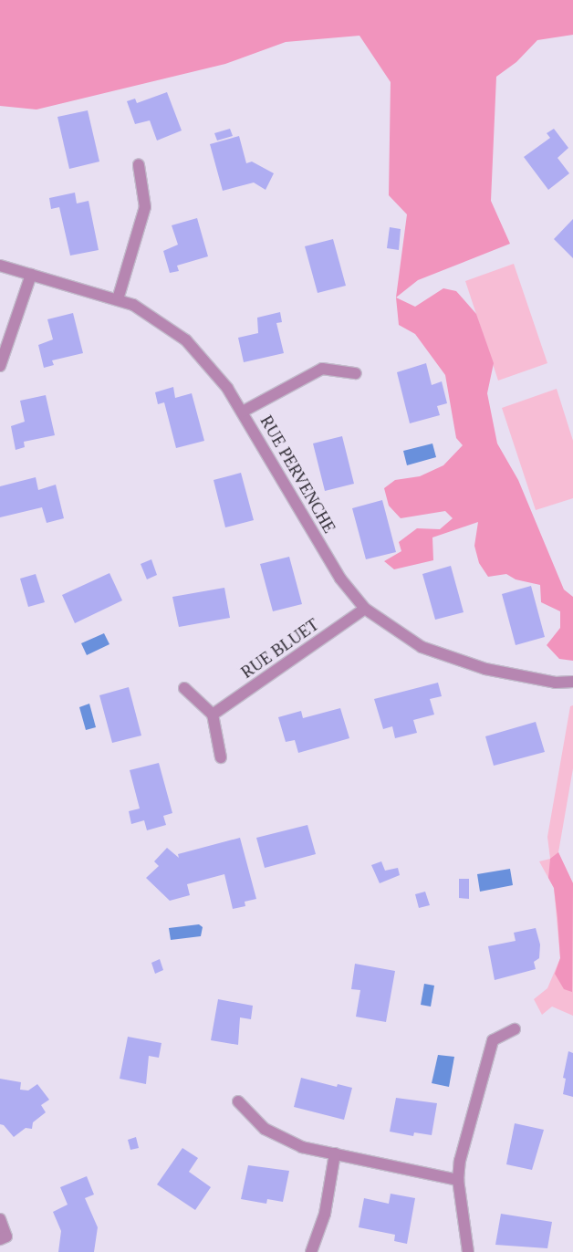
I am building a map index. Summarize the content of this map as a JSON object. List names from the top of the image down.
{
  "streets": {
    "street": ["RUE PERVENCHE", "RUE BLUET"]
  },
  "crossings": [
    ["RUE PERVENCHE", "RUE BLUET"]
  ]
}
